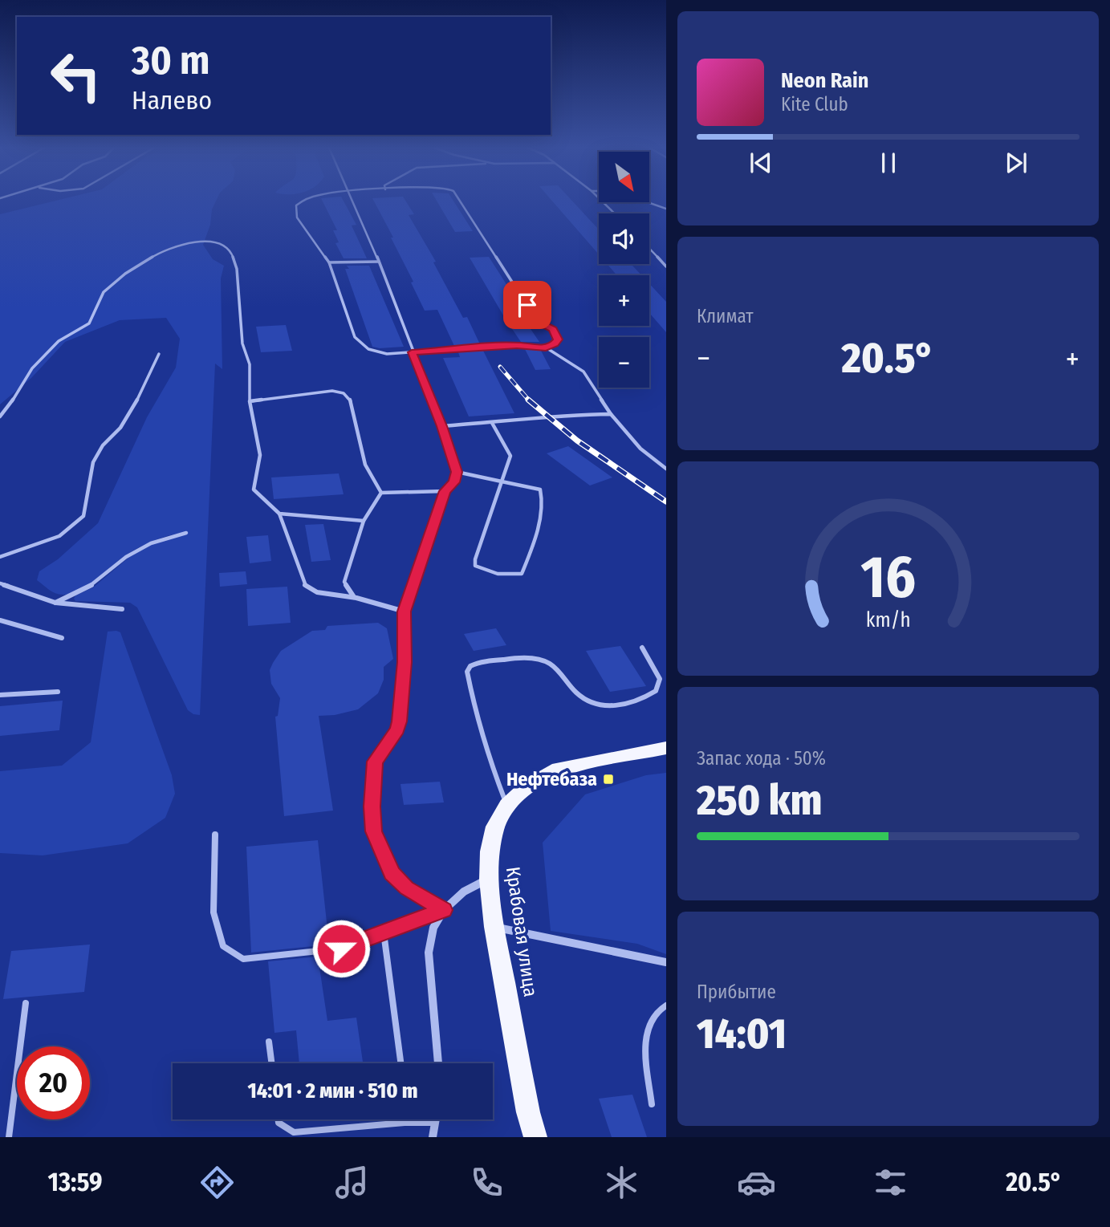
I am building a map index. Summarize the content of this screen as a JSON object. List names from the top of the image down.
{
  "streets": {
    "main road": ["Крабовая улица"]
  },
  "places": {
    "transit": ["Нефтебаза"]
  },
  "north": "bottom right",
  "page": {
    "turn": ["30 m", "Налево"],
    "song": ["Neon Rain", "Kite Club"],
    "map_buttons": ["+", "−"],
    "tile": [
      "Климат",
      ["Запас хода · 50%", "250 km"],
      ["Прибытие", "14:01"]
    ],
    "heat": ["−", "20.5°", "+"],
    "limit": "20",
    "trip": "14:01 · 2 мин · 510 m",
    "tabs": ["13:59", "20.5°"],
    "gauge": ["16", "km/h"]
  }
}
